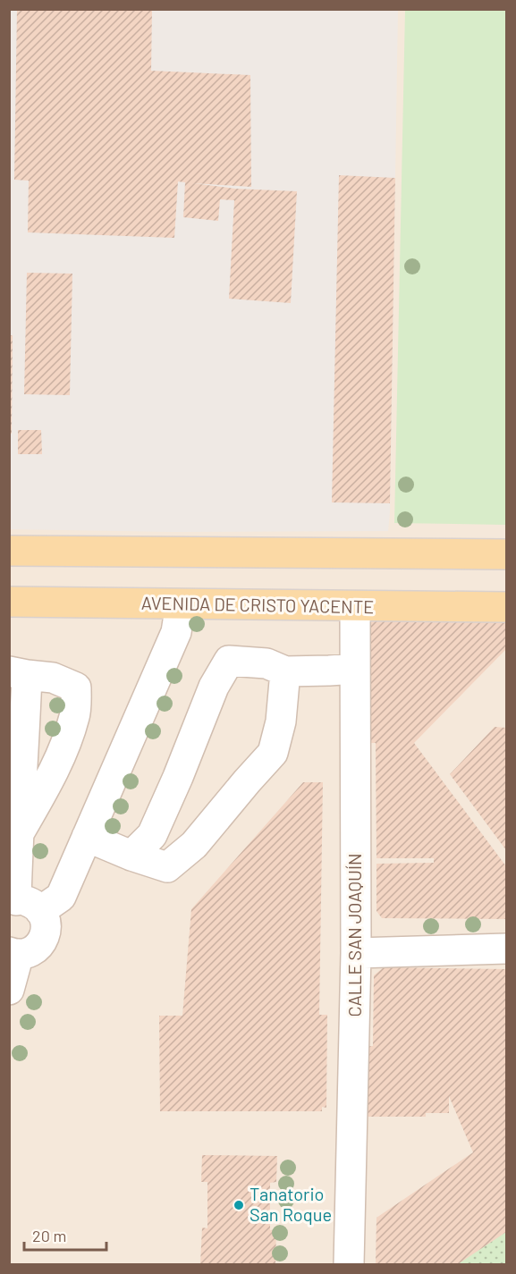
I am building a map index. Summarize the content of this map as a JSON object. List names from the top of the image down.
{
  "streets": {
    "main road": ["AVENIDA DE CRISTO YACENTE"],
    "street": ["CALLE SAN JOAQUÍN"]
  },
  "crossings": [
    ["AVENIDA DE CRISTO YACENTE", "CALLE SAN JOAQUÍN"]
  ],
  "places": ["Tanatorio San Roque"],
  "scale_bar": "20 m"
}
